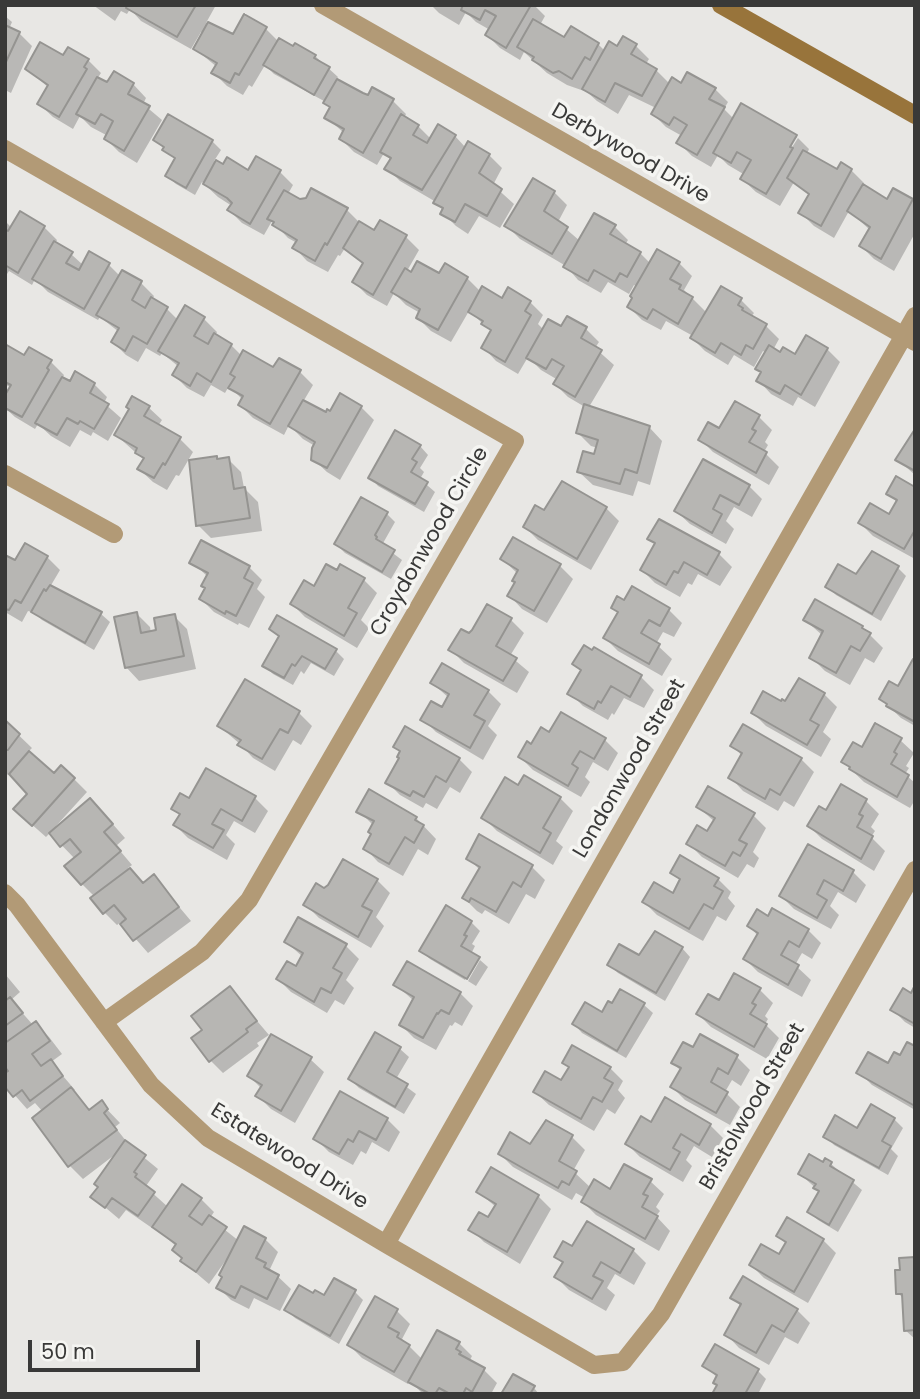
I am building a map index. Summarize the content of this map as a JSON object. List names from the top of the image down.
{
  "streets": {
    "street": [
      "Derbywood Drive",
      "Croydonwood Circle",
      "Londonwood Street",
      "Bristolwood Street",
      "Estatewood Drive"
    ]
  },
  "crossings": [
    ["Derbywood Drive", "Londonwood Street"],
    ["Croydonwood Circle", "Estatewood Drive"],
    ["Londonwood Street", "Estatewood Drive"],
    ["Bristolwood Street", "Estatewood Drive"]
  ],
  "scale_bar": "50 m"
}
